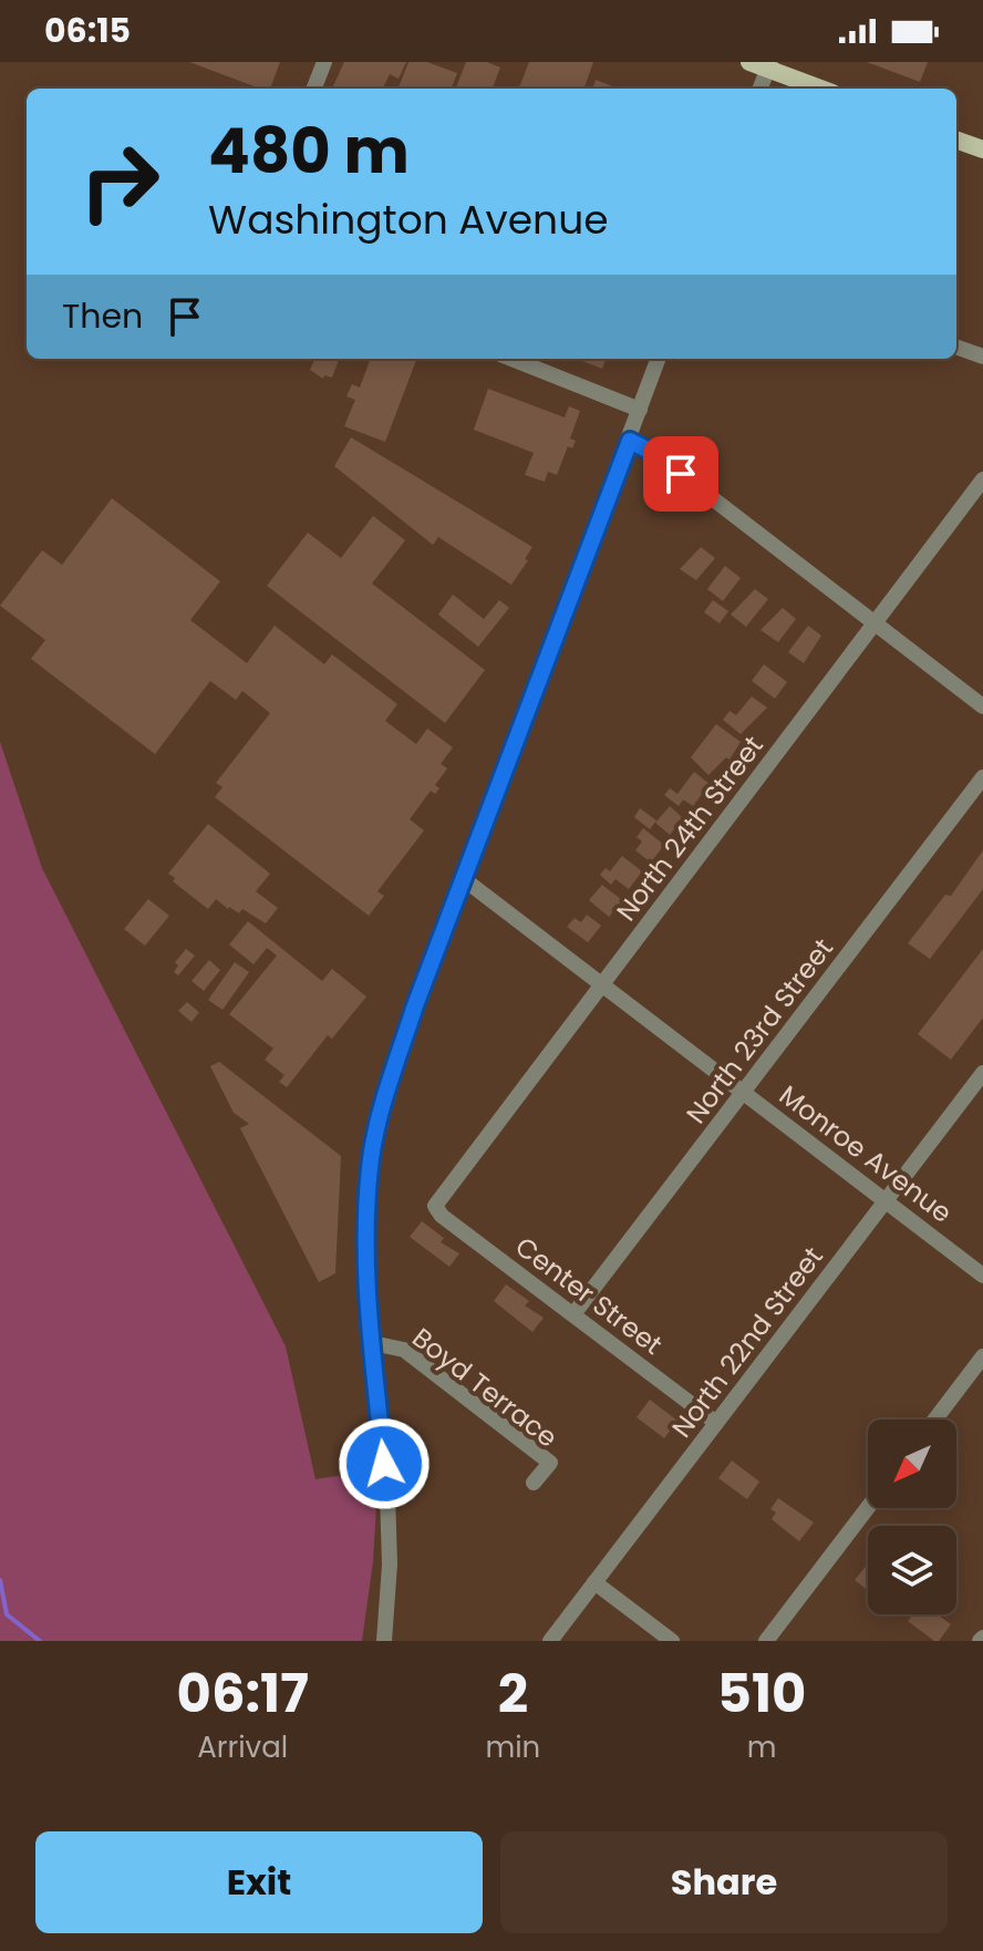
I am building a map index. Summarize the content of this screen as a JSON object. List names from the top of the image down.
{
  "streets": {
    "street": [
      "North 24th Street",
      "North 23rd Street",
      "Monroe Avenue",
      "Center Street",
      "North 22nd Street",
      "Boyd Terrace"
    ]
  },
  "crossings": [
    ["North 24th Street", "Monroe Avenue"],
    ["North 24th Street", "Center Street"],
    ["North 23rd Street", "Monroe Avenue"],
    ["North 23rd Street", "Center Street"],
    ["Monroe Avenue", "North 22nd Street"],
    ["Center Street", "North 22nd Street"]
  ],
  "north": "bottom left",
  "page": {
    "status": "06:15",
    "turn": ["480 m", "Washington Avenue"],
    "then": "Then",
    "eta": [
      "06:17",
      "Arrival",
      "2",
      "min",
      "510",
      "m"
    ],
    "buttons": ["Exit", "Share"]
  }
}
